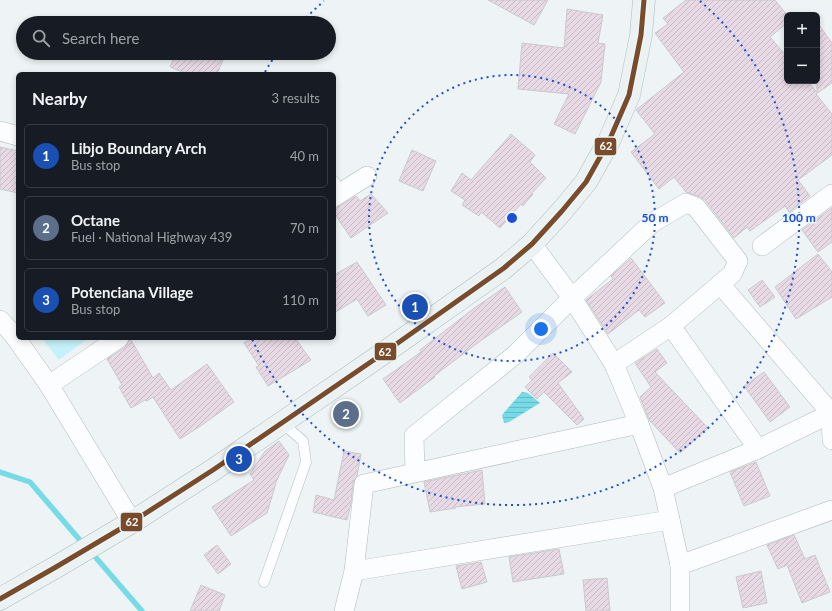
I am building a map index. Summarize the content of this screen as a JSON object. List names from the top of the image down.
{
  "lines": ["transit line 62"],
  "page": {
    "map_buttons": ["+", "−"],
    "search": "Search here",
    "heading": ["Nearby", "3 results"],
    "list": [
      {
        "mark": "1",
        "name": "Libjo Boundary Arch",
        "note": "Bus stop",
        "value": "40 m"
      },
      {
        "mark": "2",
        "name": "Octane",
        "note": "Fuel · National Highway 439",
        "value": "70 m"
      },
      {
        "mark": "3",
        "name": "Potenciana Village",
        "note": "Bus stop",
        "value": "110 m"
      }
    ],
    "pins": ["1", "2", "3"]
  },
  "rings": ["50 m", "100 m"]
}
